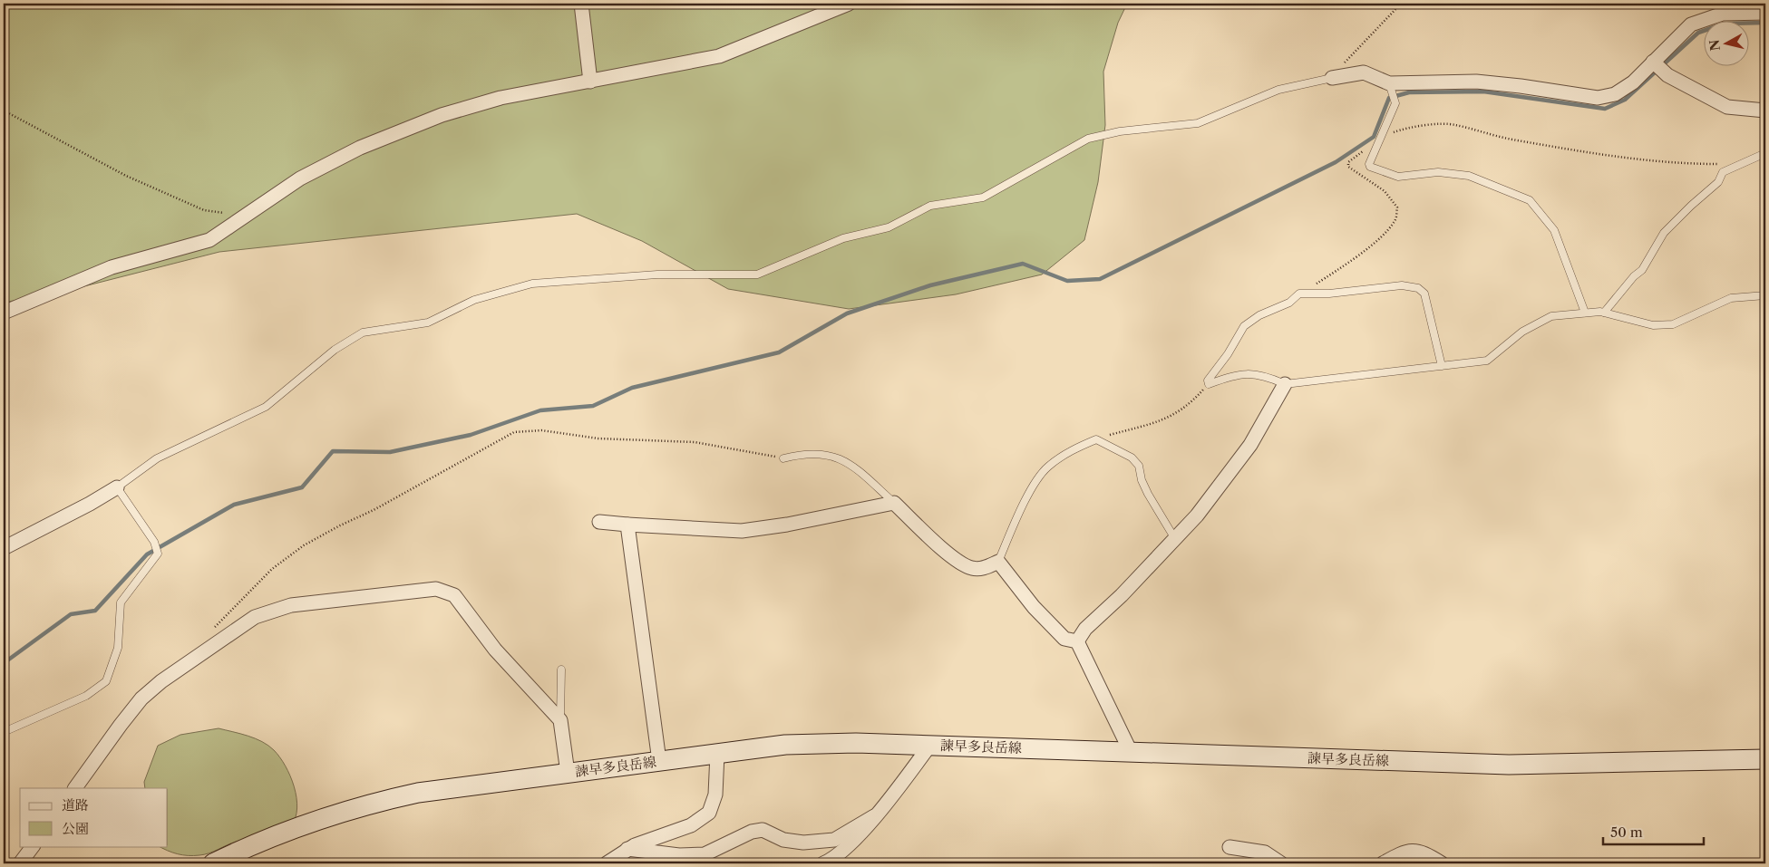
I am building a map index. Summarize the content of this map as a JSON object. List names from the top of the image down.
{
  "streets": {
    "main road": ["諫早多良岳線"]
  },
  "legend": ["道路", "公園"],
  "scale_bar": "50 m",
  "north": "left"
}
